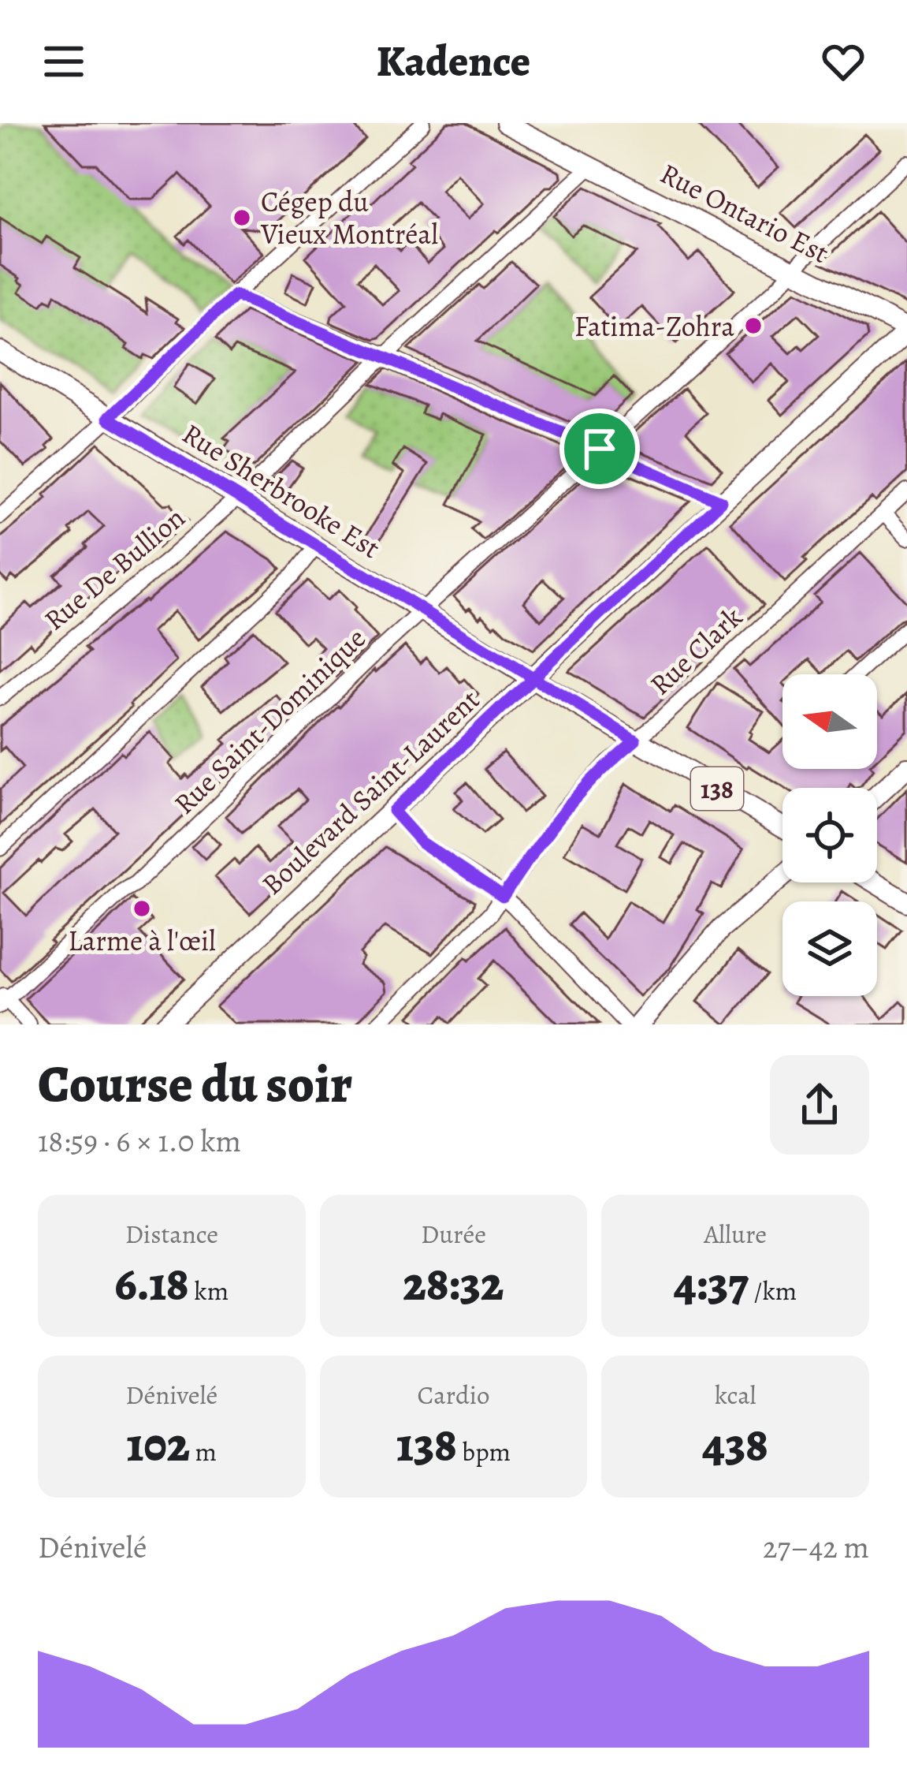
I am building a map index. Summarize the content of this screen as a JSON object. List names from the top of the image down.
{
  "streets": {
    "main road": [
      "Rue Ontario Est",
      "Rue Sherbrooke Est",
      "138",
      "Boulevard Saint-Laurent"
    ],
    "street": ["Rue De Bullion", "Rue Clark", "Rue Saint-Dominique"]
  },
  "crossings": [
    ["Rue Ontario Est", "Rue De Bullion"],
    ["Rue Ontario Est", "Rue Saint-Dominique"],
    ["Rue Ontario Est", "Boulevard Saint-Laurent"],
    ["Rue Sherbrooke Est", "Rue De Bullion"],
    ["Rue Sherbrooke Est", "Rue Saint-Dominique"],
    ["Rue Sherbrooke Est", "138"],
    ["Rue Sherbrooke Est", "Boulevard Saint-Laurent"],
    ["Rue Clark", "138"],
    ["138", "Boulevard Saint-Laurent"]
  ],
  "places": ["Cégep du Vieux Montréal", "Fatima-Zohra", "Larme à l'œil"],
  "north": "left",
  "page": {
    "header": "Kadence",
    "heading": ["Course du soir", "18:59 · 6 × 1.0 km"],
    "stats": [
      ["Distance", "6.18 km"],
      ["Durée", "28:32"],
      ["Allure", "4:37 /km"],
      ["Dénivelé", "102 m"],
      ["Cardio", "138 bpm"],
      ["kcal", "438"]
    ],
    "chart": ["Dénivelé", "27–42 m"]
  }
}
